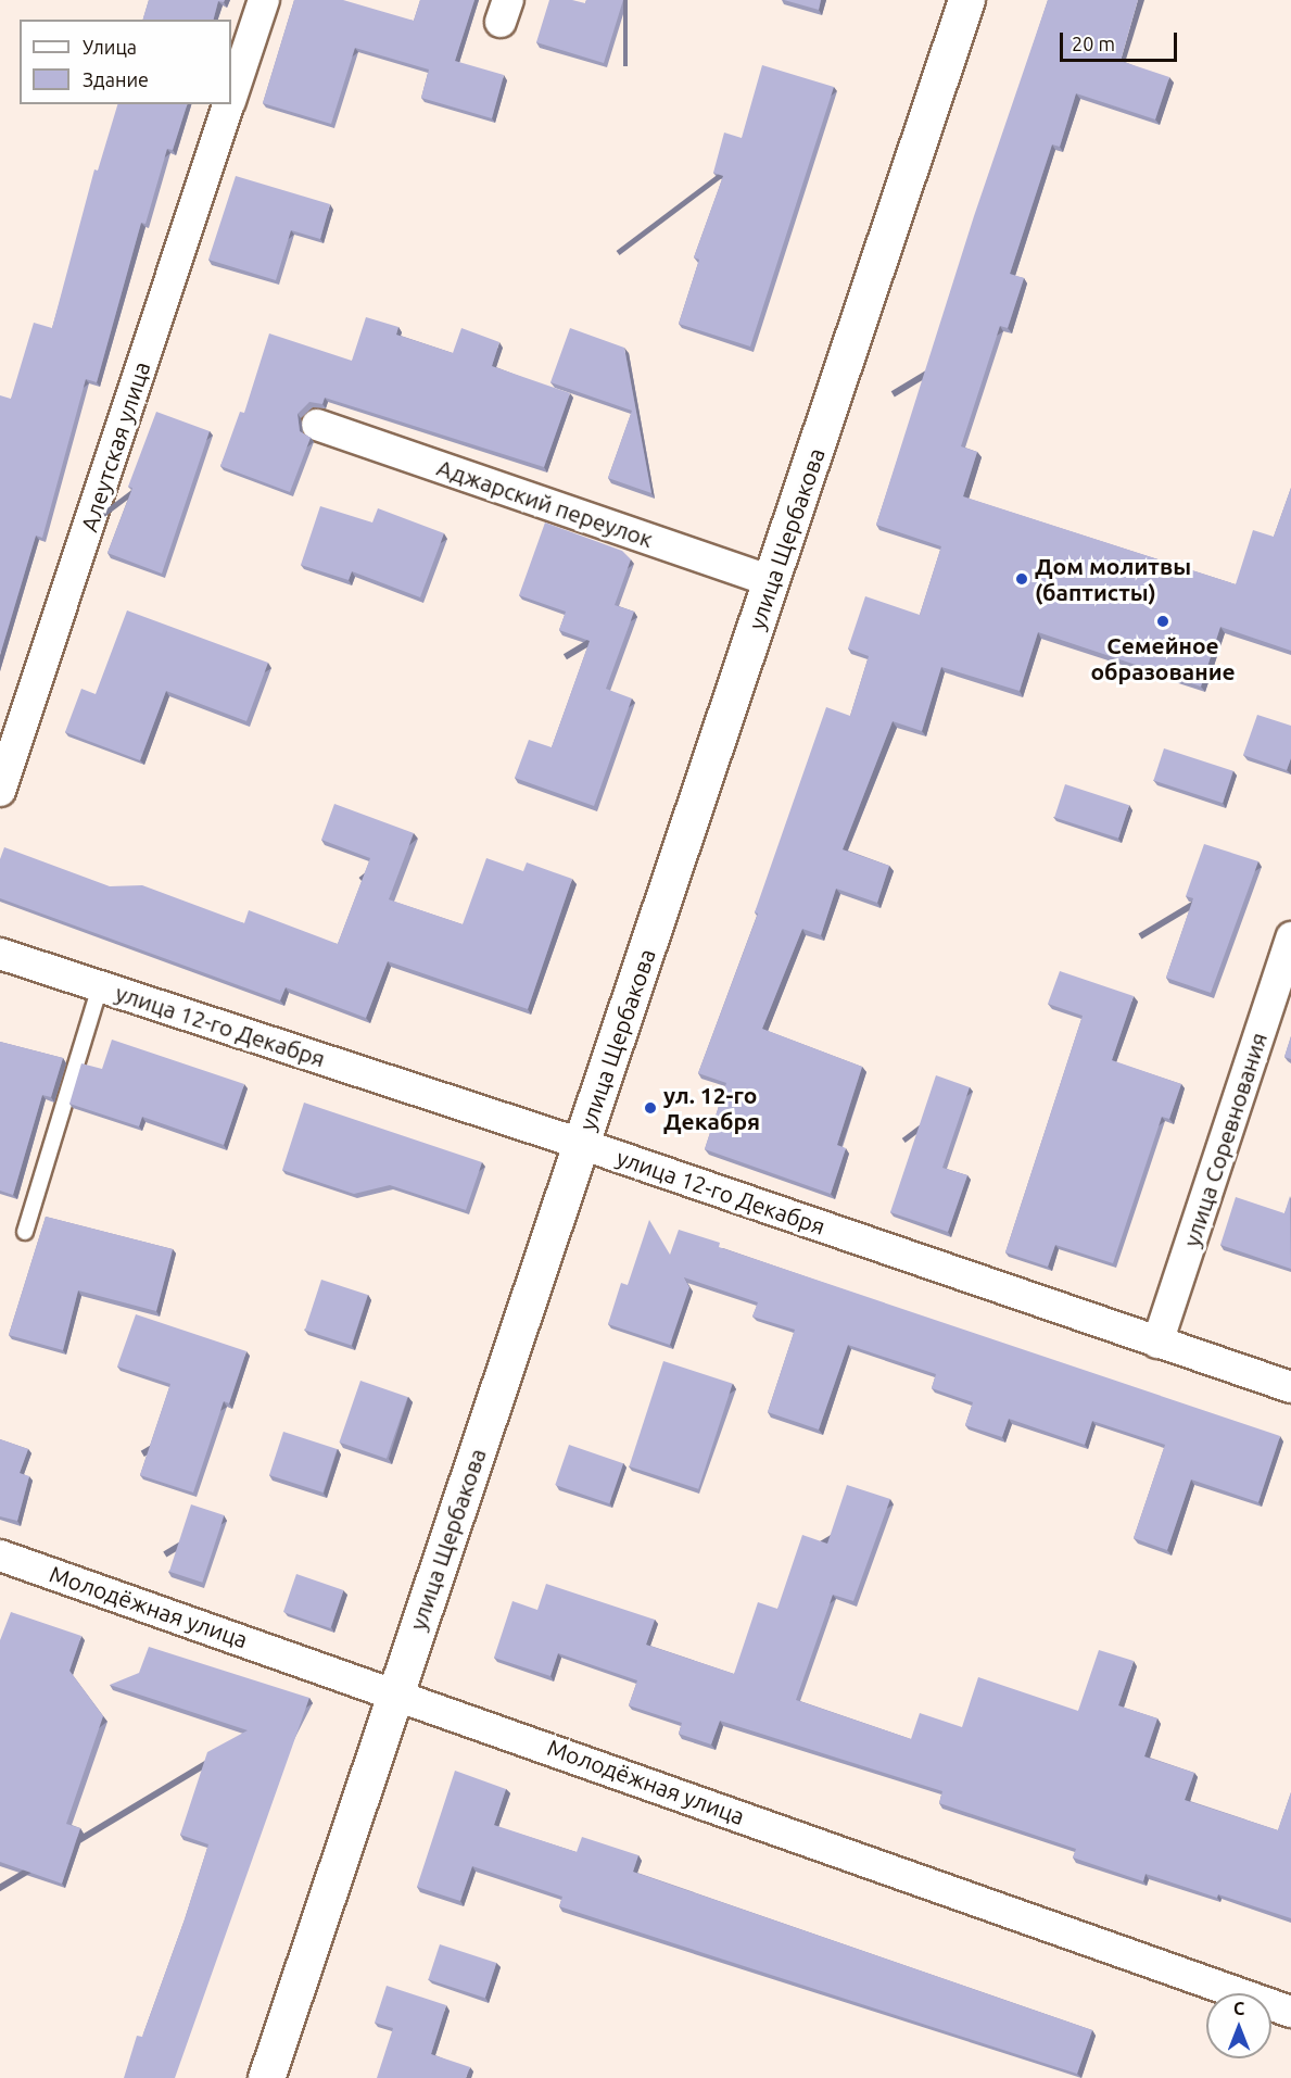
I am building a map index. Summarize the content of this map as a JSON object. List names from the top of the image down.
{
  "streets": {
    "street": [
      "Алеутская улица",
      "Аджарский переулок",
      "улица Щербакова",
      "улица 12-го Декабря",
      "улица Соревнования",
      "Молодёжная улица"
    ]
  },
  "crossings": [
    ["Аджарский переулок", "улица Щербакова"],
    ["улица Щербакова", "улица 12-го Декабря"],
    ["улица Щербакова", "Молодёжная улица"],
    ["улица 12-го Декабря", "улица Соревнования"]
  ],
  "places": ["Дом молитвы (баптисты)", "Семейное образование", "ул. 12-го Декабря"],
  "legend": ["Улица", "Здание"],
  "scale_bar": "20 m",
  "north": "top"
}
